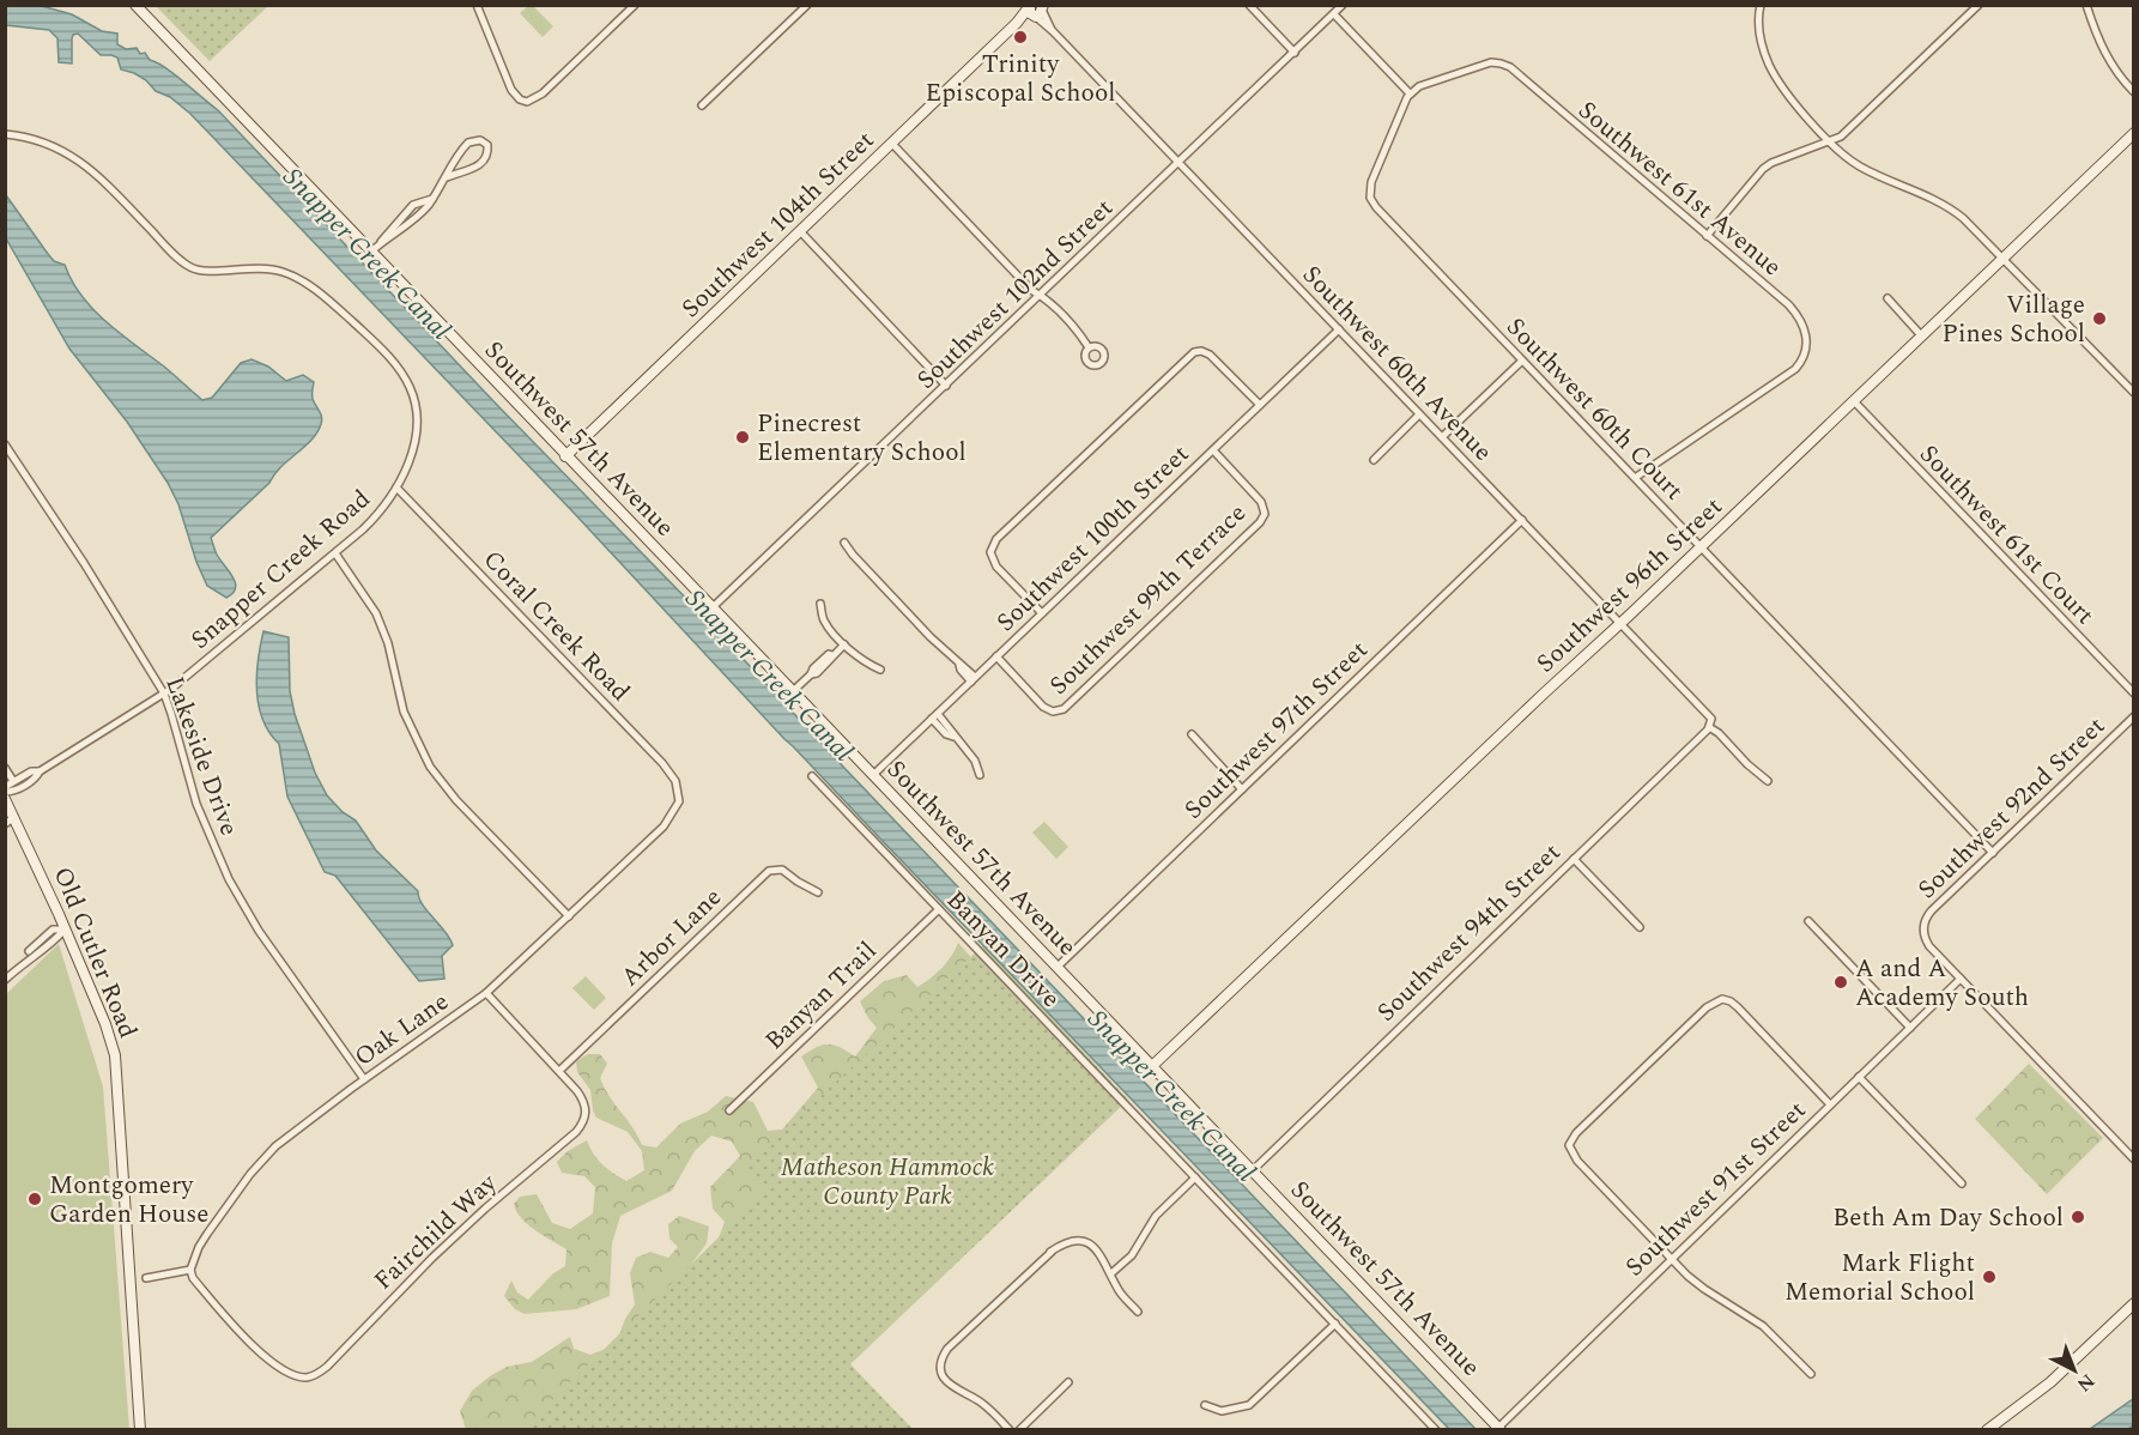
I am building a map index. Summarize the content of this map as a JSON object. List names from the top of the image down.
{
  "streets": {
    "main road": [
      "Southwest 104th Street",
      "Southwest 57th Avenue",
      "Southwest 96th Street",
      "Old Cutler Road"
    ],
    "street": [
      "Southwest 61st Avenue",
      "Southwest 102nd Street",
      "Southwest 60th Avenue",
      "Southwest 60th Court",
      "Southwest 61st Court",
      "Southwest 100th Street",
      "Snapper Creek Road",
      "Southwest 99th Terrace",
      "Coral Creek Road",
      "Southwest 97th Street",
      "Lakeside Drive",
      "Southwest 92nd Street",
      "Southwest 94th Street",
      "Arbor Lane",
      "Banyan Drive",
      "Banyan Trail",
      "Oak Lane",
      "Southwest 91st Street",
      "Fairchild Way"
    ]
  },
  "crossings": [
    ["Southwest 61st Avenue", "Southwest 60th Court"],
    ["Southwest 104th Street", "Southwest 60th Avenue"],
    ["Southwest 104th Street", "Southwest 57th Avenue"],
    ["Southwest 102nd Street", "Southwest 60th Avenue"],
    ["Southwest 102nd Street", "Southwest 57th Avenue"],
    ["Southwest 60th Avenue", "Southwest 100th Street"],
    ["Southwest 60th Avenue", "Southwest 96th Street"],
    ["Southwest 60th Avenue", "Southwest 97th Street"],
    ["Southwest 60th Avenue", "Southwest 94th Street"],
    ["Southwest 60th Court", "Southwest 96th Street"],
    ["Southwest 60th Court", "Southwest 92nd Street"],
    ["Southwest 57th Avenue", "Southwest 100th Street"],
    ["Southwest 57th Avenue", "Southwest 96th Street"],
    ["Southwest 57th Avenue", "Southwest 97th Street"],
    ["Southwest 57th Avenue", "Southwest 94th Street"],
    ["Southwest 57th Avenue", "Southwest 91st Street"],
    ["Southwest 61st Court", "Southwest 96th Street"],
    ["Southwest 100th Street", "Southwest 99th Terrace"],
    ["Snapper Creek Road", "Coral Creek Road"],
    ["Snapper Creek Road", "Lakeside Drive"],
    ["Coral Creek Road", "Oak Lane"],
    ["Lakeside Drive", "Oak Lane"],
    ["Southwest 92nd Street", "Southwest 91st Street"],
    ["Arbor Lane", "Fairchild Way"],
    ["Banyan Drive", "Banyan Trail"],
    ["Oak Lane", "Fairchild Way"]
  ],
  "water": ["Snapper Creek Canal"],
  "parks": ["Matheson Hammock County Park"],
  "places": [
    "Trinity Episcopal School",
    "Village Pines School",
    "Pinecrest Elementary School",
    "A and A Academy South",
    "Montgomery Garden House",
    "Beth Am Day School",
    "Mark Flight Memorial School"
  ],
  "north": "bottom right"
}
